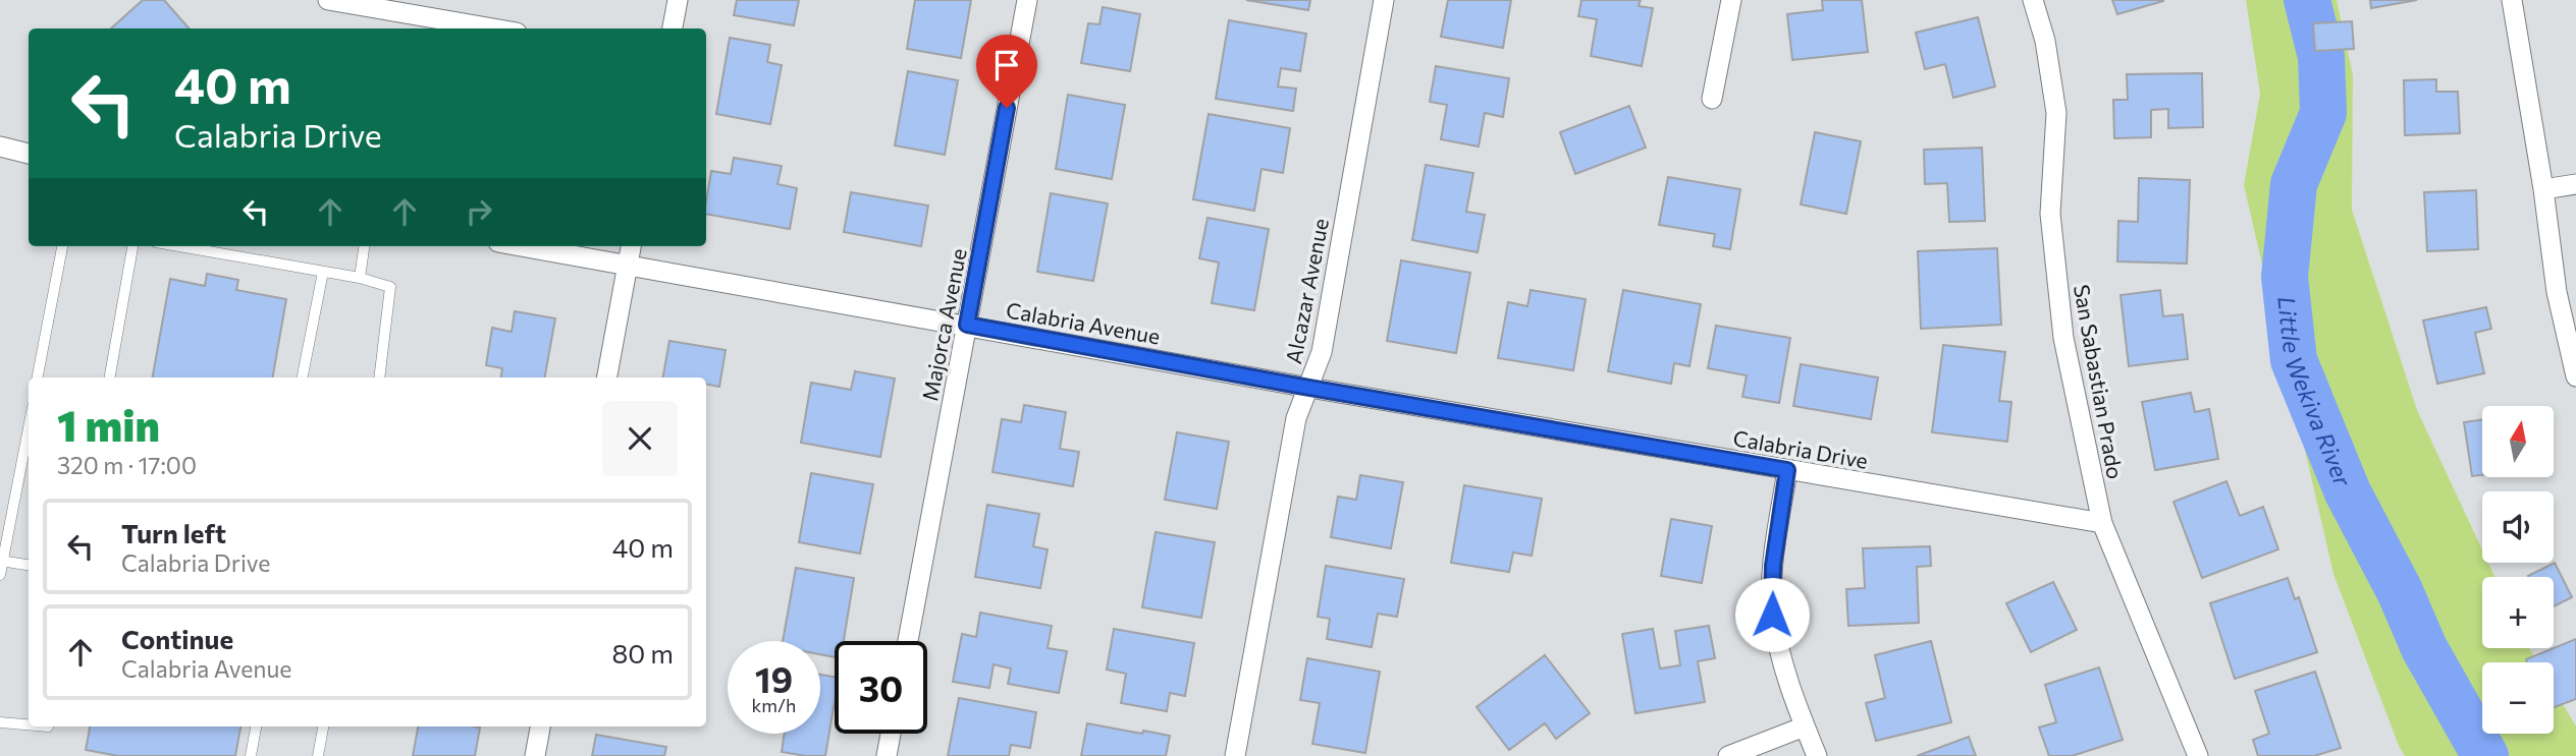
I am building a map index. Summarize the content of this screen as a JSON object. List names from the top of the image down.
{
  "streets": {
    "street": [
      "Alcazar Avenue",
      "Calabria Avenue",
      "Majorca Avenue",
      "San Sabastian Prado",
      "Calabria Drive"
    ]
  },
  "crossings": [
    ["Alcazar Avenue", "Calabria Avenue"],
    ["Calabria Avenue", "Majorca Avenue"],
    ["Calabria Avenue", "Calabria Drive"],
    ["San Sabastian Prado", "Calabria Drive"]
  ],
  "water": ["Little Wekiva River"],
  "north": "top",
  "page": {
    "turn": ["40 m", "Calabria Drive"],
    "heading": ["1 min", "320 m · 17:00"],
    "map_buttons": ["+", "−"],
    "list": [
      {
        "name": "Turn left",
        "note": "Calabria Drive",
        "value": "40 m"
      },
      {
        "name": "Continue",
        "note": "Calabria Avenue",
        "value": "80 m"
      }
    ],
    "speed": "19 km/h",
    "limit": "30"
  }
}
